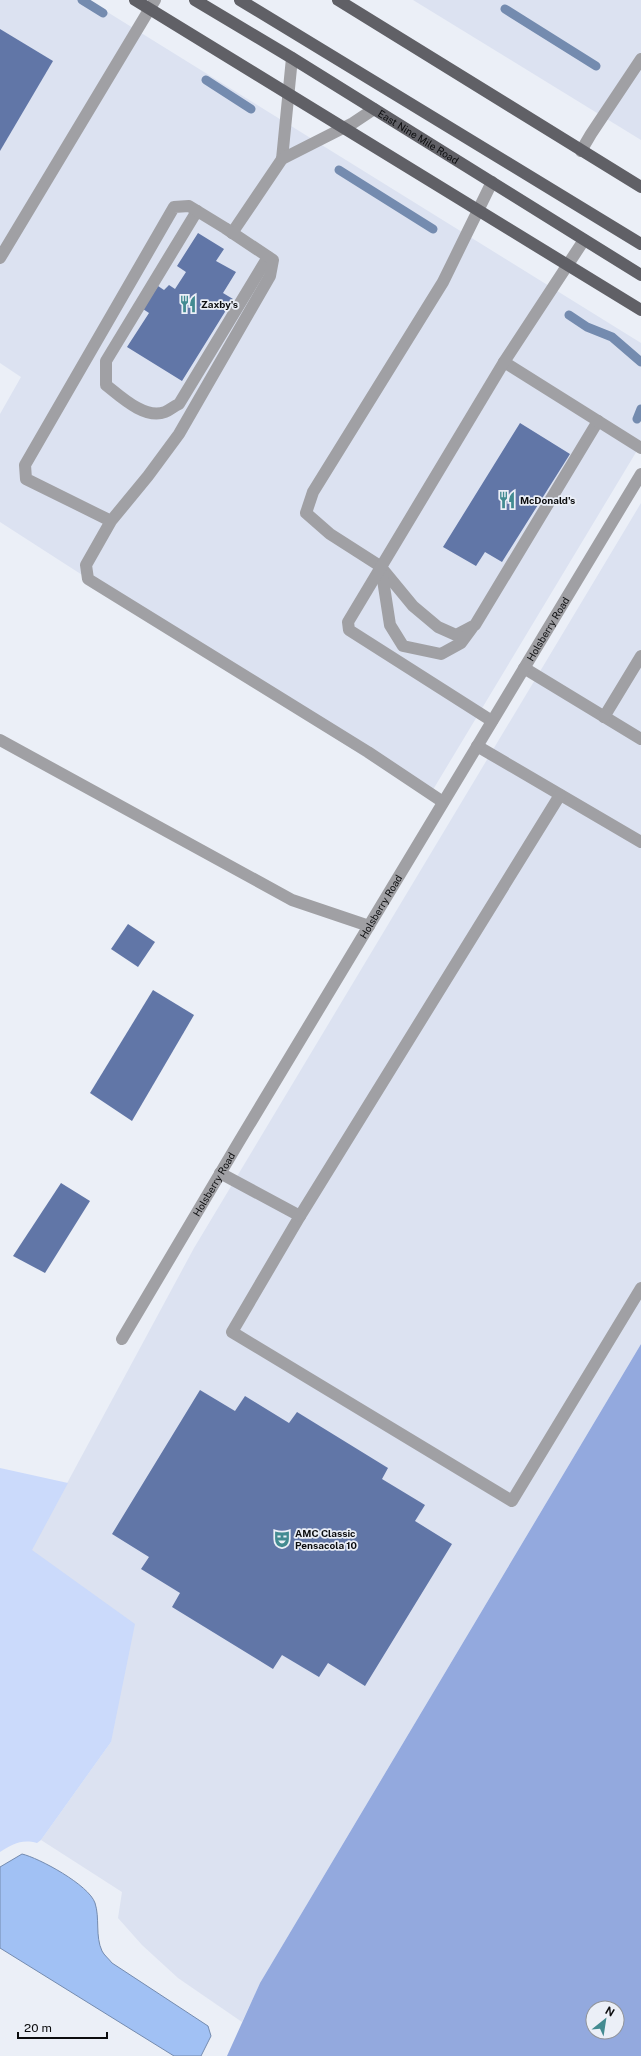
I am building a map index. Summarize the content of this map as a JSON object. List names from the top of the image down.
{
  "streets": {
    "main road": ["East Nine Mile Road"],
    "lane": ["Holsberry Road"]
  },
  "places": {
    "restaurant": ["Zaxby's", "McDonald's"],
    "theatre": ["AMC Classic Pensacola 10"]
  },
  "scale_bar": "20 m",
  "north": "top right"
}
